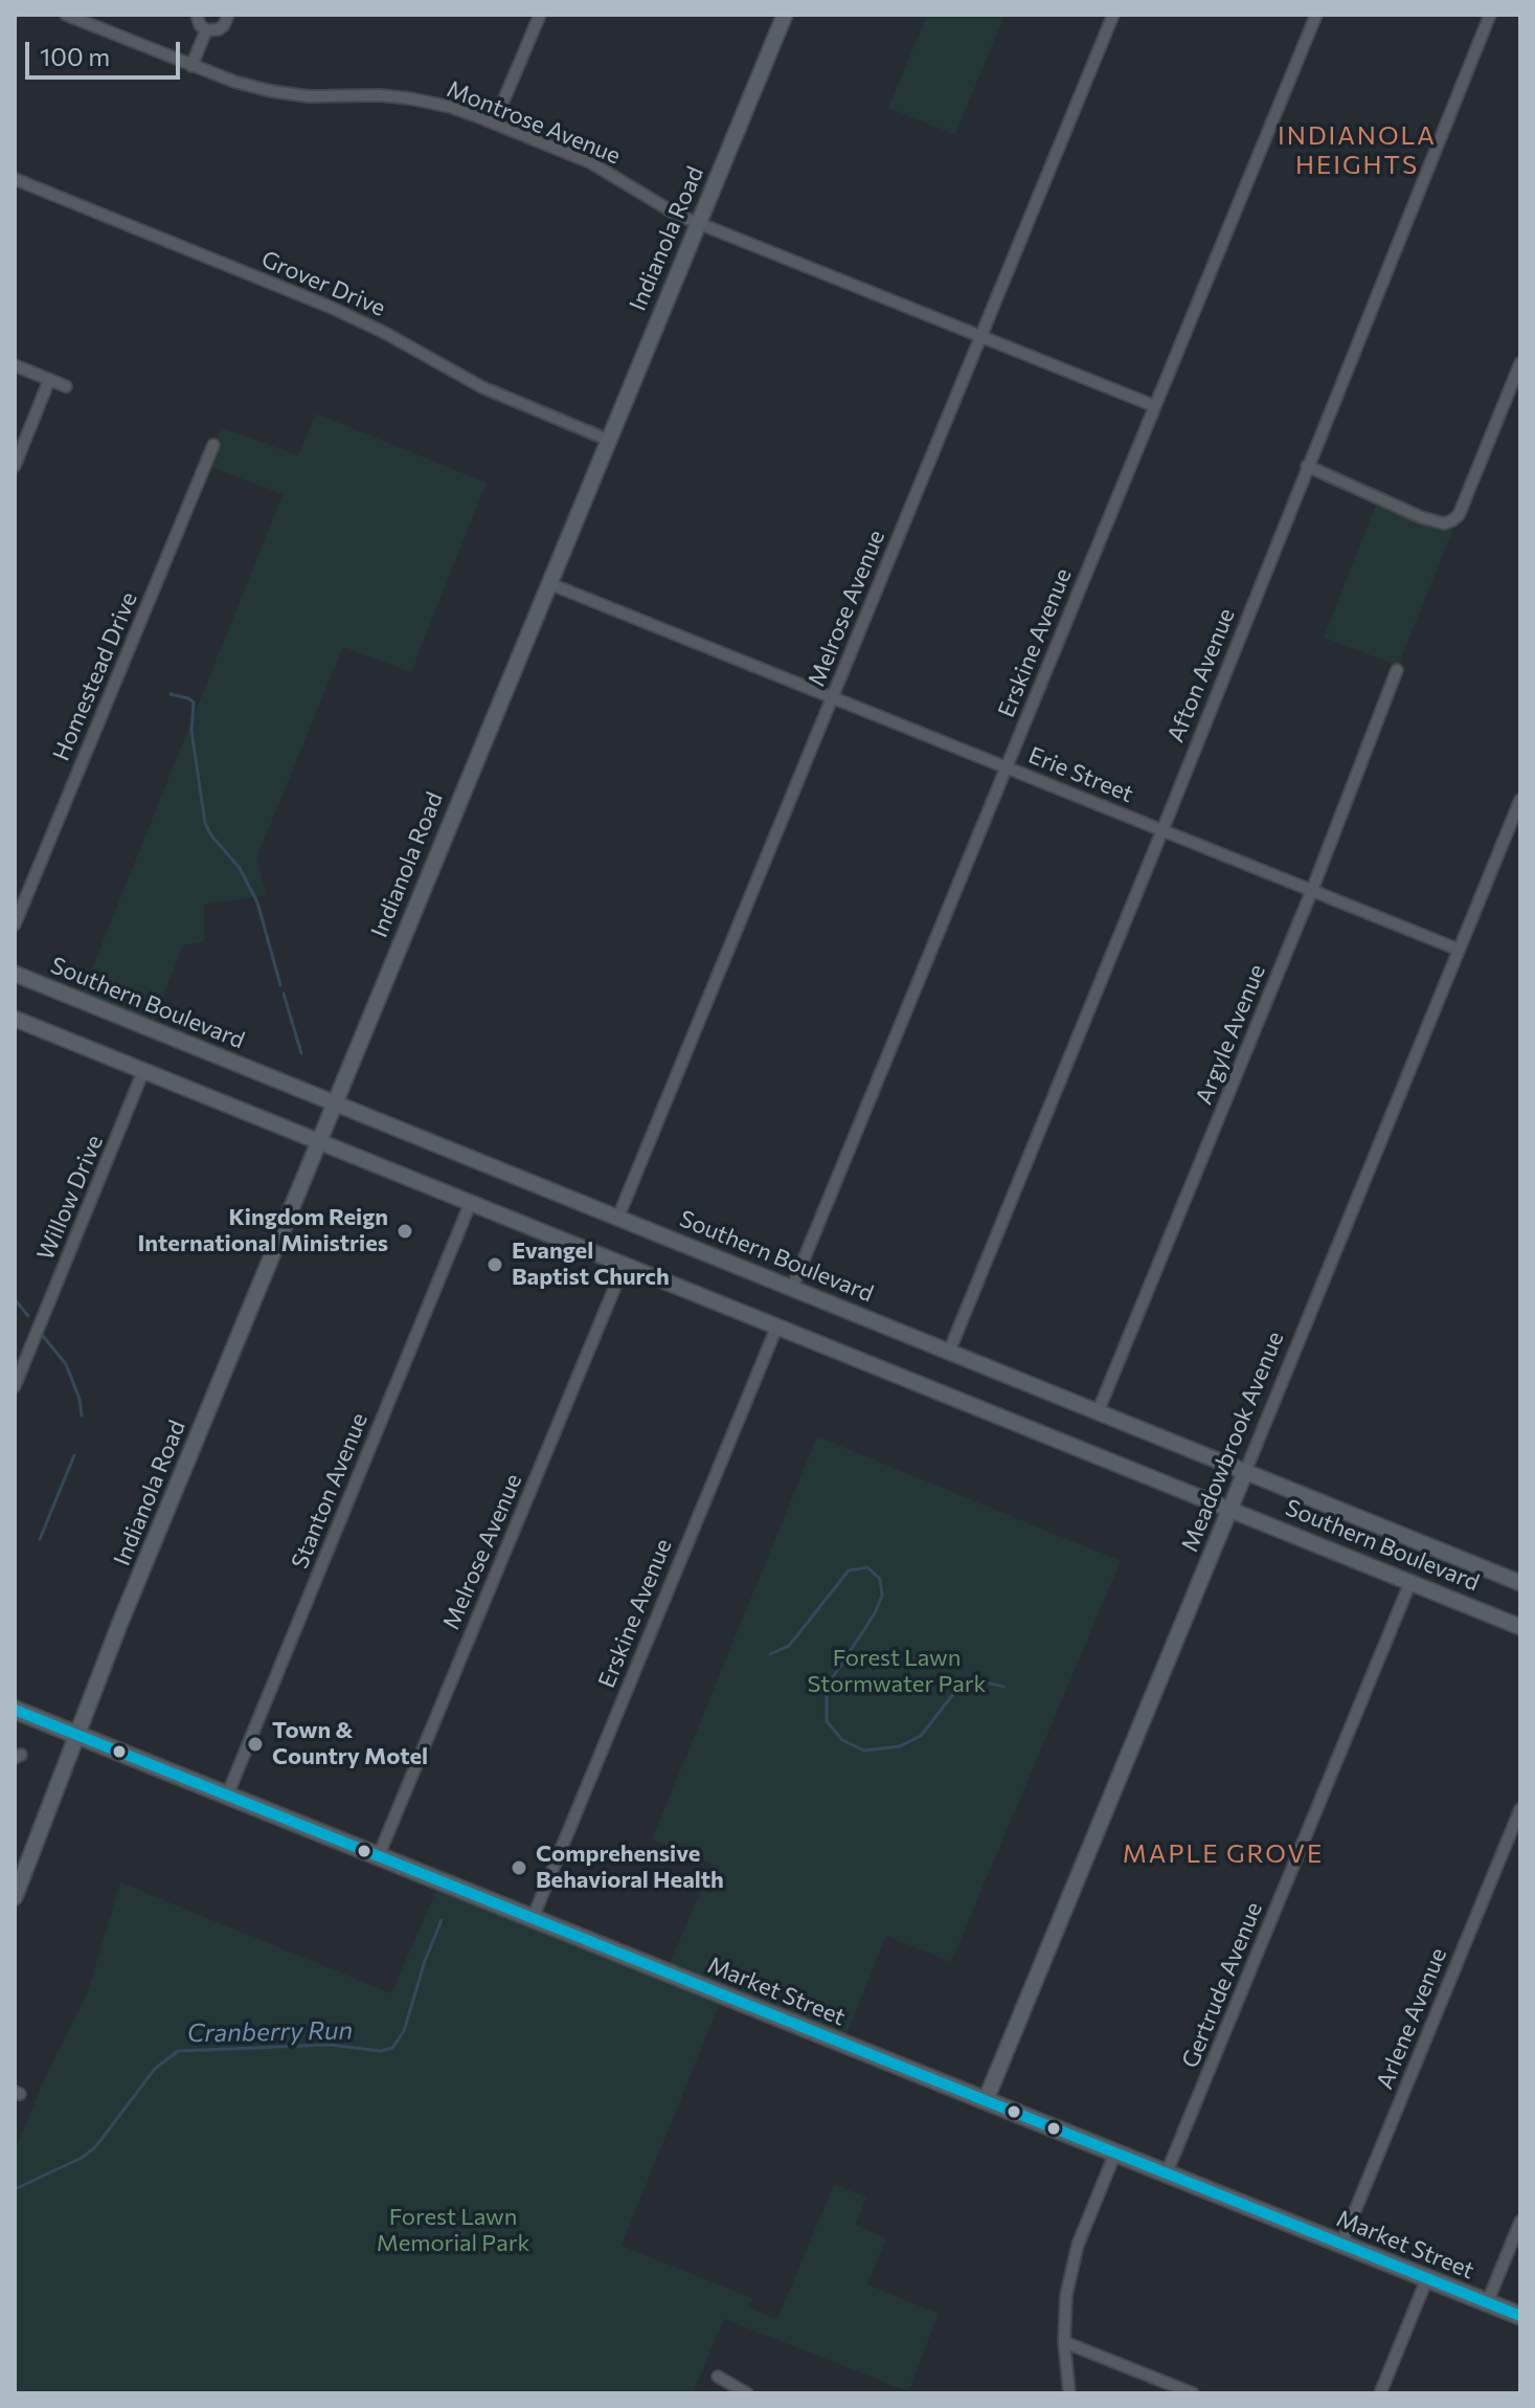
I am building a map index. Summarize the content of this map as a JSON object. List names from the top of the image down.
{
  "streets": {
    "main road": ["Market Street"],
    "street": [
      "Montrose Avenue",
      "Indianola Road",
      "Grover Drive",
      "Melrose Avenue",
      "Erskine Avenue",
      "Afton Avenue",
      "Homestead Drive",
      "Erie Street",
      "Southern Boulevard",
      "Argyle Avenue",
      "Willow Drive",
      "Meadowbrook Avenue",
      "Stanton Avenue",
      "Gertrude Avenue",
      "Arlene Avenue"
    ]
  },
  "crossings": [
    ["Montrose Avenue", "Indianola Road"],
    ["Montrose Avenue", "Melrose Avenue"],
    ["Montrose Avenue", "Erskine Avenue"],
    ["Indianola Road", "Grover Drive"],
    ["Indianola Road", "Erie Street"],
    ["Indianola Road", "Southern Boulevard"],
    ["Indianola Road", "Market Street"],
    ["Melrose Avenue", "Erie Street"],
    ["Melrose Avenue", "Southern Boulevard"],
    ["Melrose Avenue", "Market Street"],
    ["Erskine Avenue", "Erie Street"],
    ["Erskine Avenue", "Southern Boulevard"],
    ["Erskine Avenue", "Market Street"],
    ["Afton Avenue", "Erie Street"],
    ["Afton Avenue", "Southern Boulevard"],
    ["Erie Street", "Argyle Avenue"],
    ["Erie Street", "Meadowbrook Avenue"],
    ["Southern Boulevard", "Argyle Avenue"],
    ["Southern Boulevard", "Willow Drive"],
    ["Southern Boulevard", "Meadowbrook Avenue"],
    ["Southern Boulevard", "Stanton Avenue"],
    ["Southern Boulevard", "Gertrude Avenue"],
    ["Meadowbrook Avenue", "Market Street"],
    ["Stanton Avenue", "Market Street"],
    ["Gertrude Avenue", "Market Street"],
    ["Market Street", "Arlene Avenue"]
  ],
  "districts": ["INDIANOLA HEIGHTS", "MAPLE GROVE"],
  "water": ["Cranberry Run"],
  "parks": ["Forest Lawn Stormwater Park", "Forest Lawn Memorial Park"],
  "places": [
    "Kingdom Reign International Ministries",
    "Evangel Baptist Church",
    "Town & Country Motel",
    "Comprehensive Behavioral Health"
  ],
  "scale_bar": "100 m"
}
